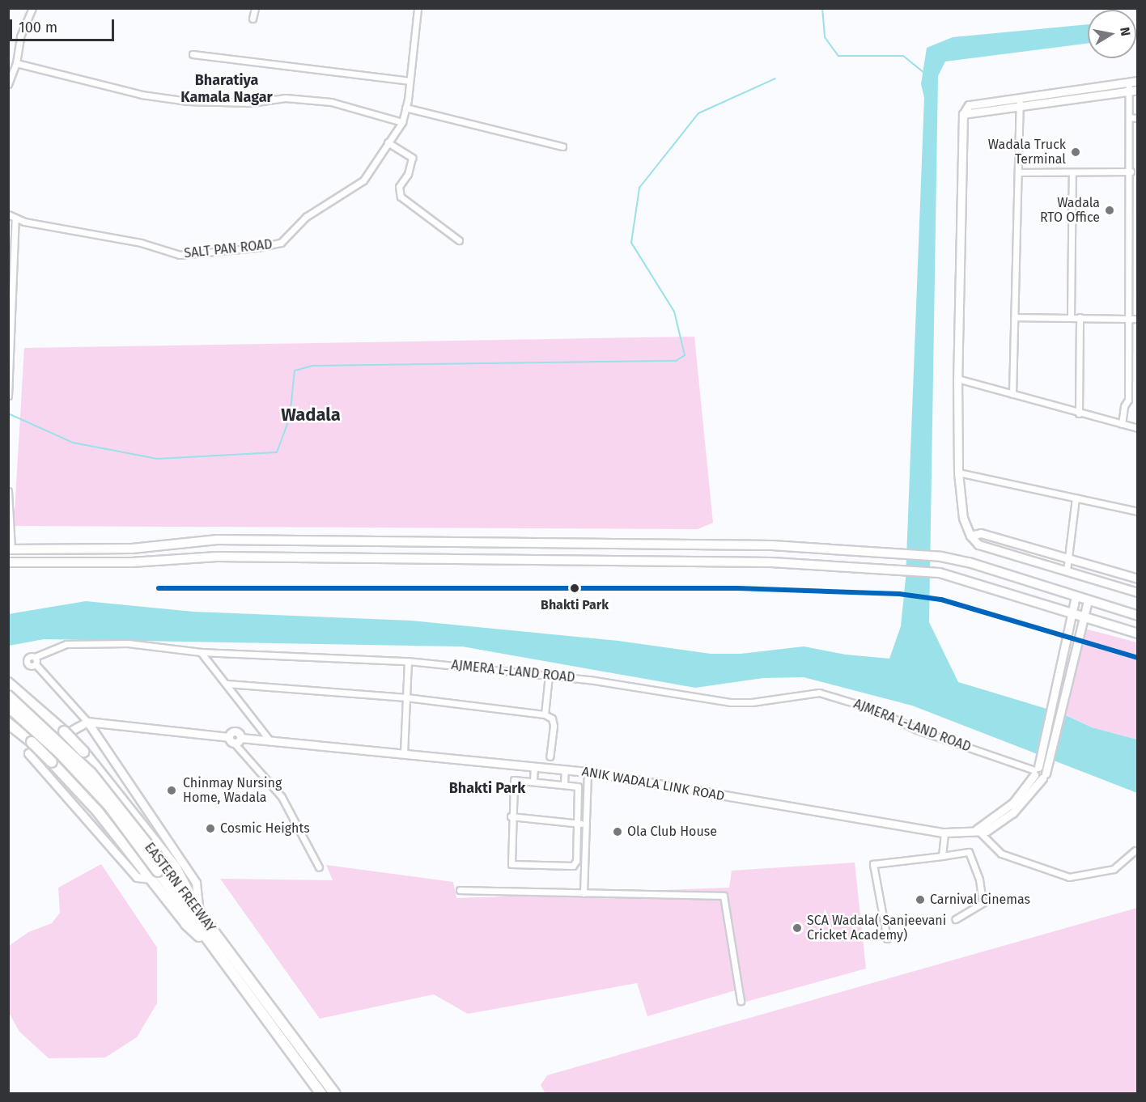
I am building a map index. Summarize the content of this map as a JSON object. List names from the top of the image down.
{
  "streets": {
    "highway": ["EASTERN FREEWAY"],
    "street": ["SALT PAN ROAD", "AJMERA L-LAND ROAD", "ANIK WADALA LINK ROAD"]
  },
  "districts": ["Bharatiya Kamala Nagar", "Wadala", "Bhakti Park"],
  "places": [
    "Wadala Truck Terminal",
    "Wadala RTO Office",
    "Bhakti Park",
    "Chinmay Nursing Home, Wadala",
    "Cosmic Heights",
    "Ola Club House",
    "Carnival Cinemas",
    "SCA Wadala( Sanjeevani Cricket Academy)"
  ],
  "scale_bar": "100 m",
  "north": "right"
}
